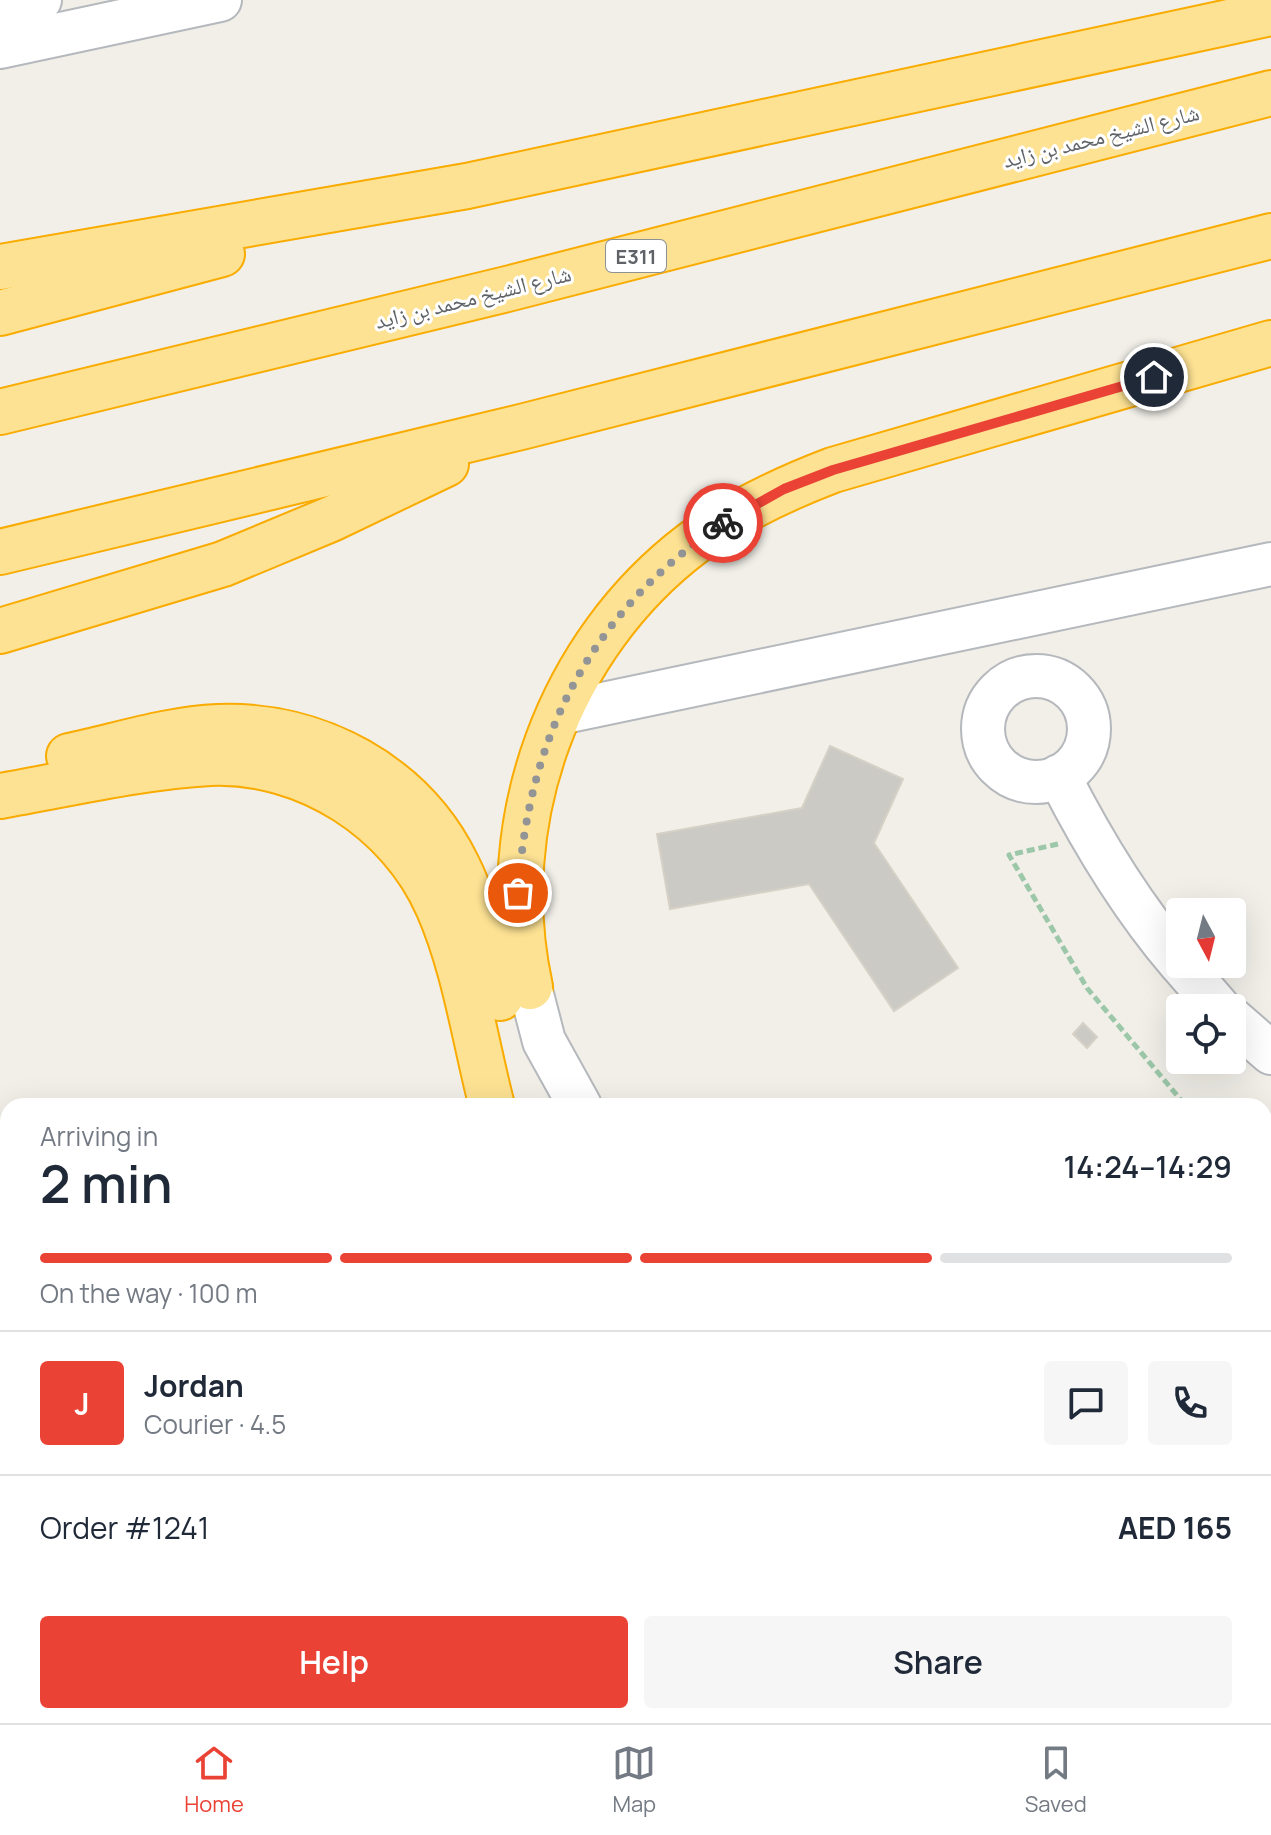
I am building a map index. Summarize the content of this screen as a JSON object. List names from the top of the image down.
{
  "streets": {
    "highway": ["شارع الشيخ محمد بن زايد", "E311"]
  },
  "north": "bottom",
  "page": {
    "heading": ["2 min", "Arriving in", "14:24–14:29"],
    "panel": [
      "Jordan",
      "Courier · 4.5",
      "Order #1241",
      "AED 165"
    ],
    "bar": "On the way · 100 m",
    "round": "J",
    "buttons": ["Help", "Share"],
    "tabs": ["Home", "Map", "Saved"]
  }
}
